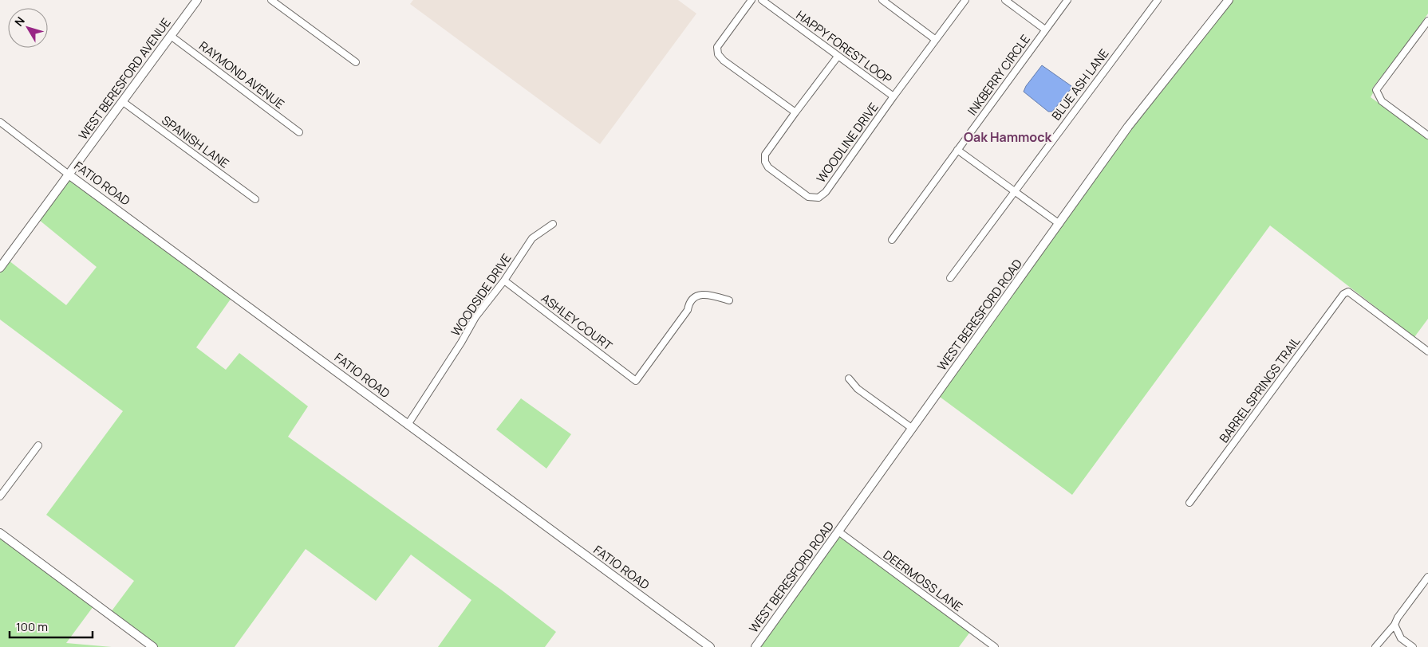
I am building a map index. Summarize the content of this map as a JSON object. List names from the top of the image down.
{
  "streets": {
    "street": [
      "HAPPY FOREST LOOP",
      "RAYMOND AVENUE",
      "INKBERRY CIRCLE",
      "WEST BERESFORD AVENUE",
      "BLUE ASH LANE",
      "SPANISH LANE",
      "WOODLINE DRIVE",
      "FATIO ROAD",
      "WOODSIDE DRIVE",
      "WEST BERESFORD ROAD",
      "ASHLEY COURT",
      "BARREL SPRINGS TRAIL",
      "DEERMOSS LANE"
    ]
  },
  "crossings": [
    ["HAPPY FOREST LOOP", "WOODLINE DRIVE"],
    ["RAYMOND AVENUE", "WEST BERESFORD AVENUE"],
    ["WEST BERESFORD AVENUE", "SPANISH LANE"],
    ["WEST BERESFORD AVENUE", "FATIO ROAD"],
    ["FATIO ROAD", "WOODSIDE DRIVE"],
    ["WOODSIDE DRIVE", "ASHLEY COURT"],
    ["WEST BERESFORD ROAD", "DEERMOSS LANE"]
  ],
  "districts": ["Oak Hammock"],
  "scale_bar": "100 m",
  "north": "top left"
}
